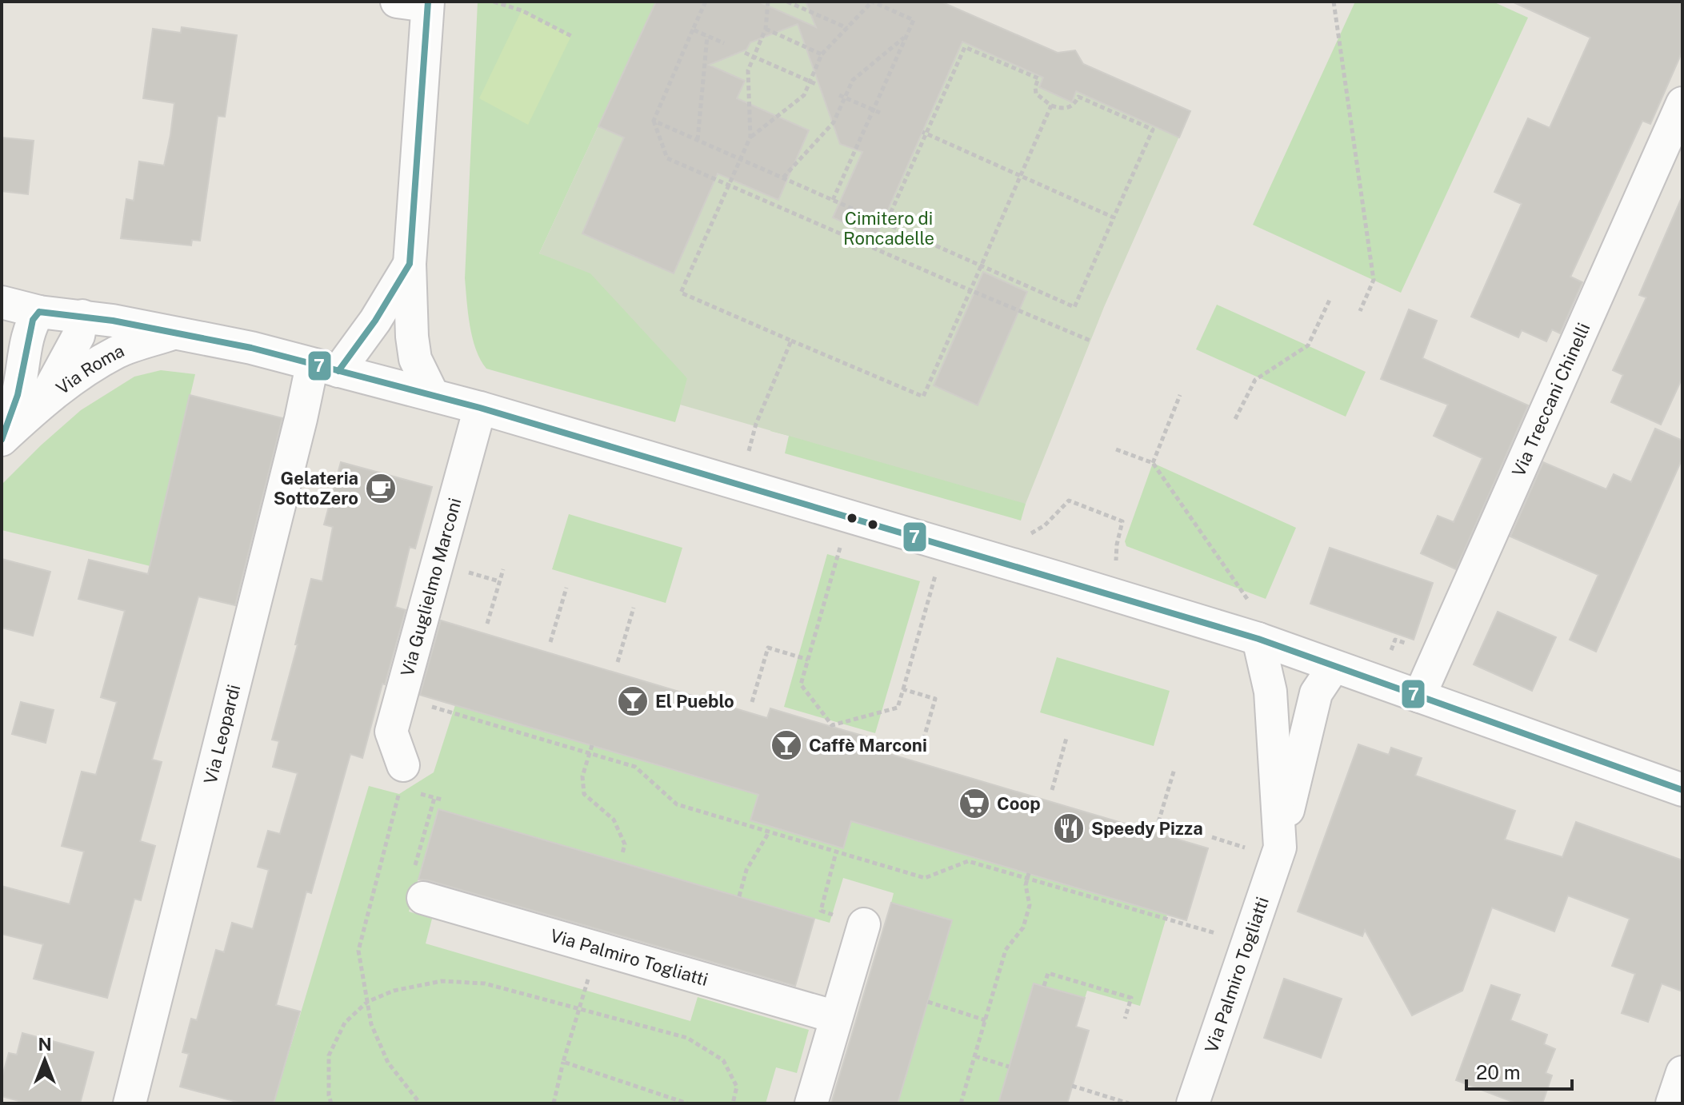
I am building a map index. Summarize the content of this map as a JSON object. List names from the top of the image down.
{
  "streets": {
    "street": [
      "Via Roma",
      "Via Treccani Chinelli",
      "Via Guglielmo Marconi",
      "Via Leopardi",
      "Via Palmiro Togliatti"
    ]
  },
  "parks": ["Cimitero di Roncadelle"],
  "places": {
    "cafe": ["Gelateria SottoZero"],
    "bar": ["El Pueblo", "Caffè Marconi"],
    "supermarket": ["Coop"],
    "restaurant": ["Speedy Pizza"]
  },
  "lines": ["transit line 7"],
  "scale_bar": "20 m",
  "north": "top"
}
